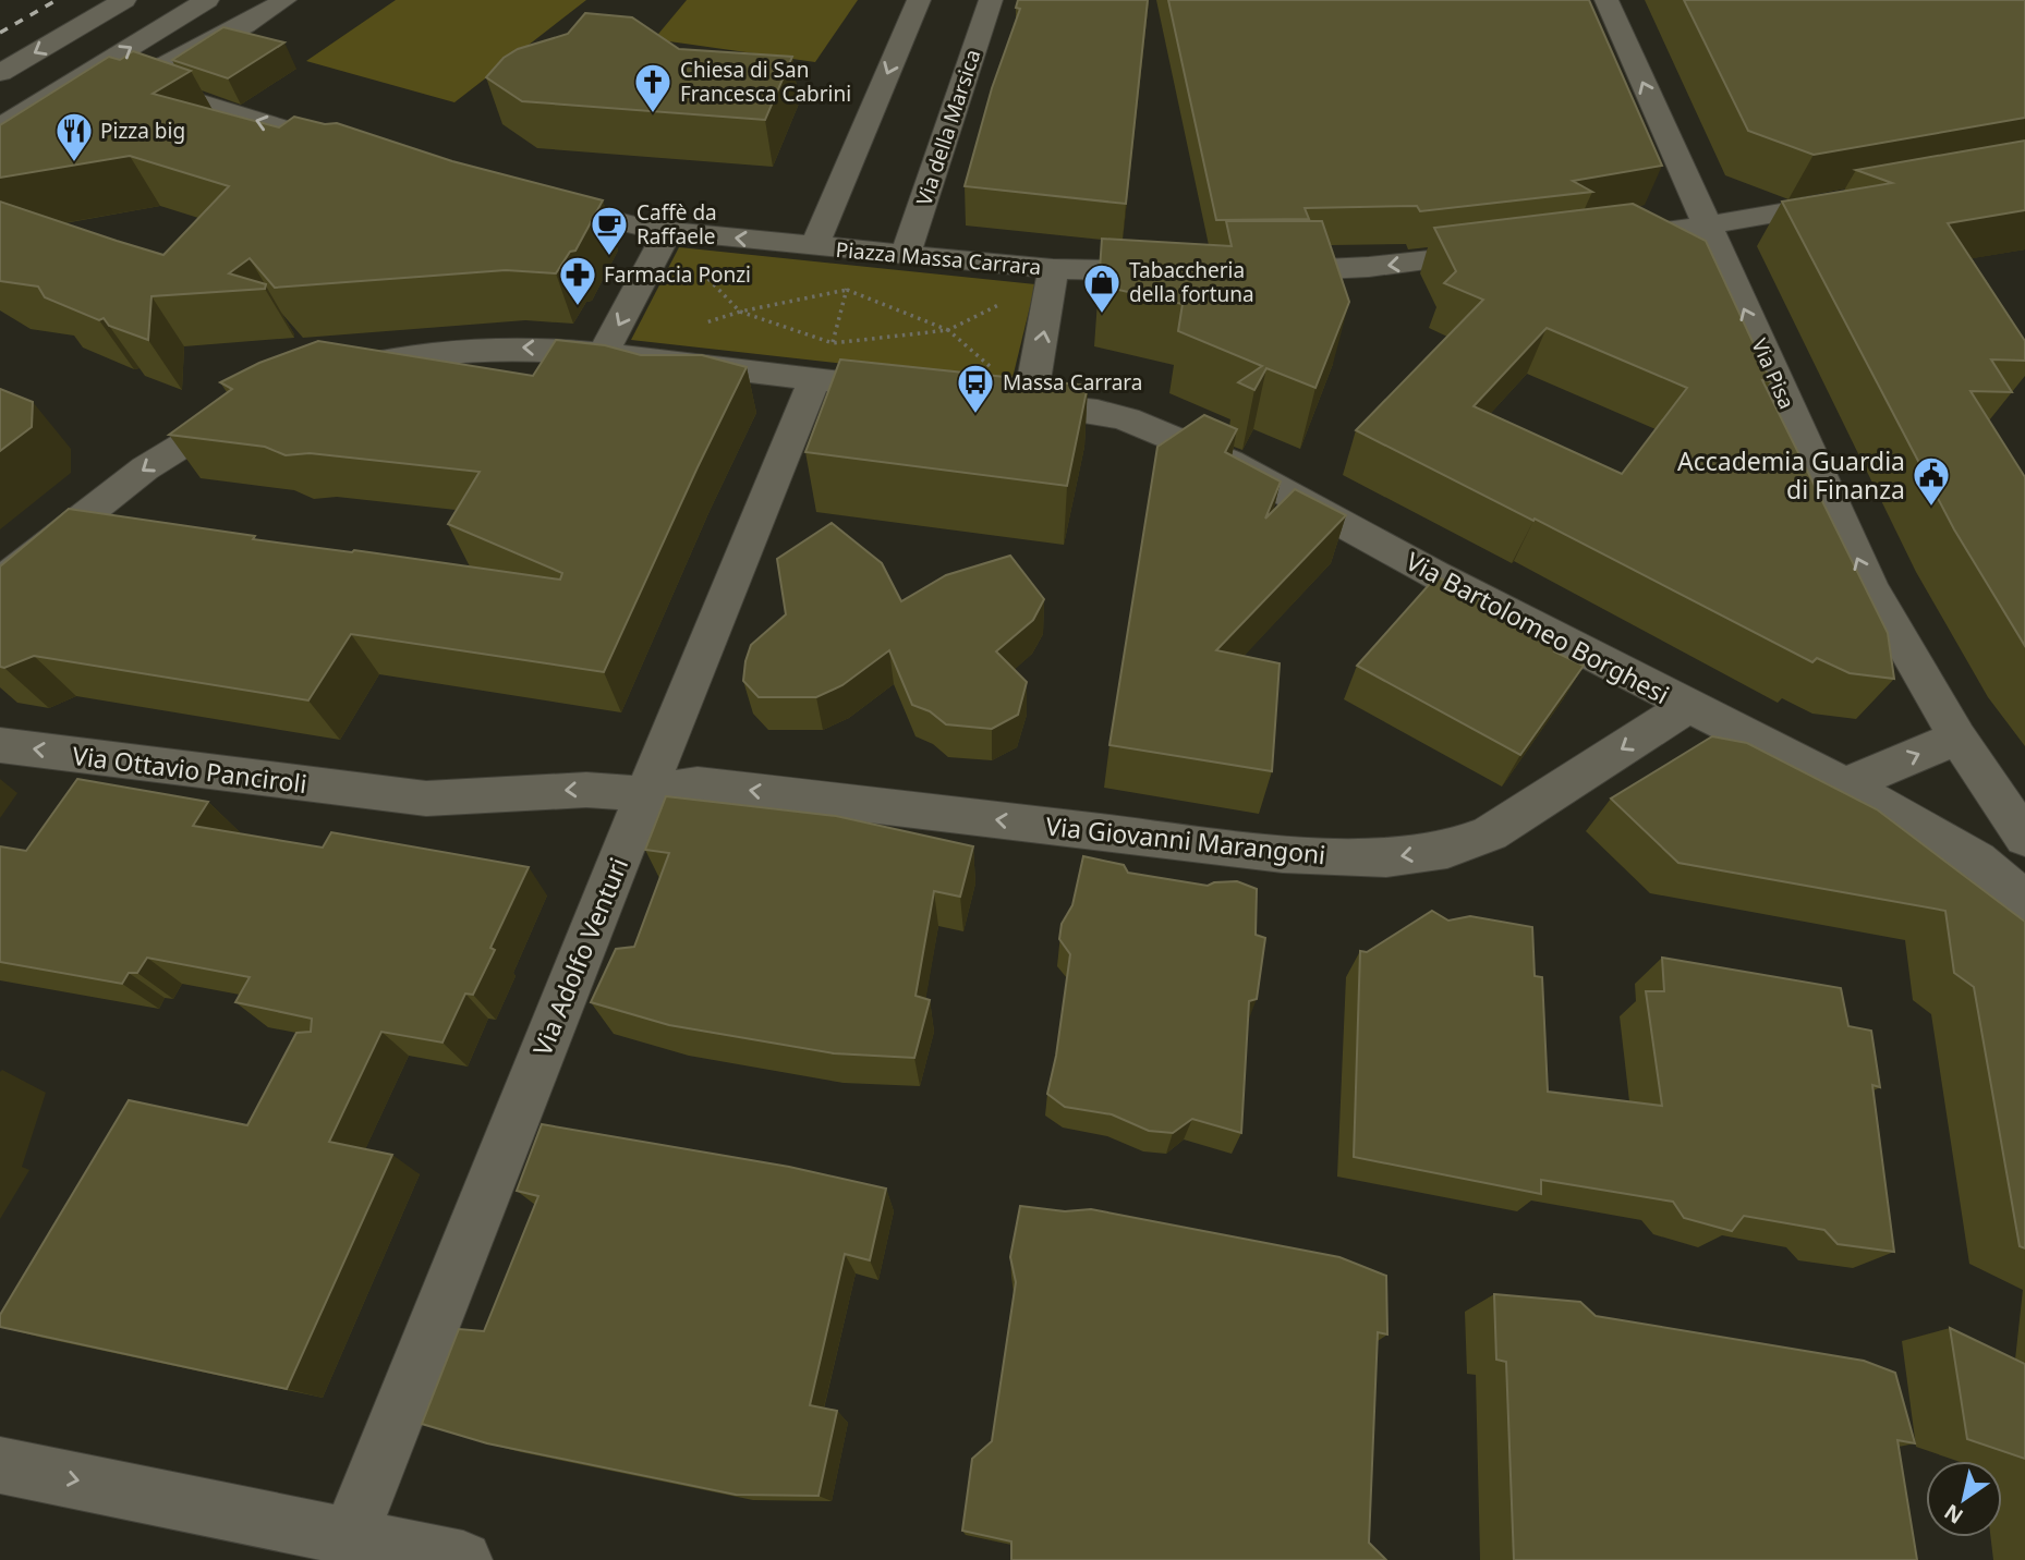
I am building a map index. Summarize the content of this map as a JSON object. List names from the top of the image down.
{
  "streets": {
    "street": [
      "Via della Marsica",
      "Piazza Massa Carrara",
      "Via Pisa",
      "Via Bartolomeo Borghesi",
      "Via Ottavio Panciroli",
      "Via Giovanni Marangoni",
      "Via Adolfo Venturi"
    ]
  },
  "crossings": [
    ["Via della Marsica", "Piazza Massa Carrara"],
    ["Piazza Massa Carrara", "Via Bartolomeo Borghesi"],
    ["Via Bartolomeo Borghesi", "Via Giovanni Marangoni"],
    ["Via Ottavio Panciroli", "Via Giovanni Marangoni"],
    ["Via Giovanni Marangoni", "Via Adolfo Venturi"]
  ],
  "one_way": ["Via Pisa", "Via Ottavio Panciroli", "Via Giovanni Marangoni"],
  "places": {
    "church": ["Chiesa di San Francesca Cabrini"],
    "restaurant": ["Pizza big"],
    "cafe": ["Caffè da Raffaele"],
    "pharmacy": ["Farmacia Ponzi"],
    "shop": ["Tabaccheria della fortuna"],
    "bus stop": ["Massa Carrara"],
    "public building": ["Accademia Guardia di Finanza"]
  },
  "north": "bottom left"
}
